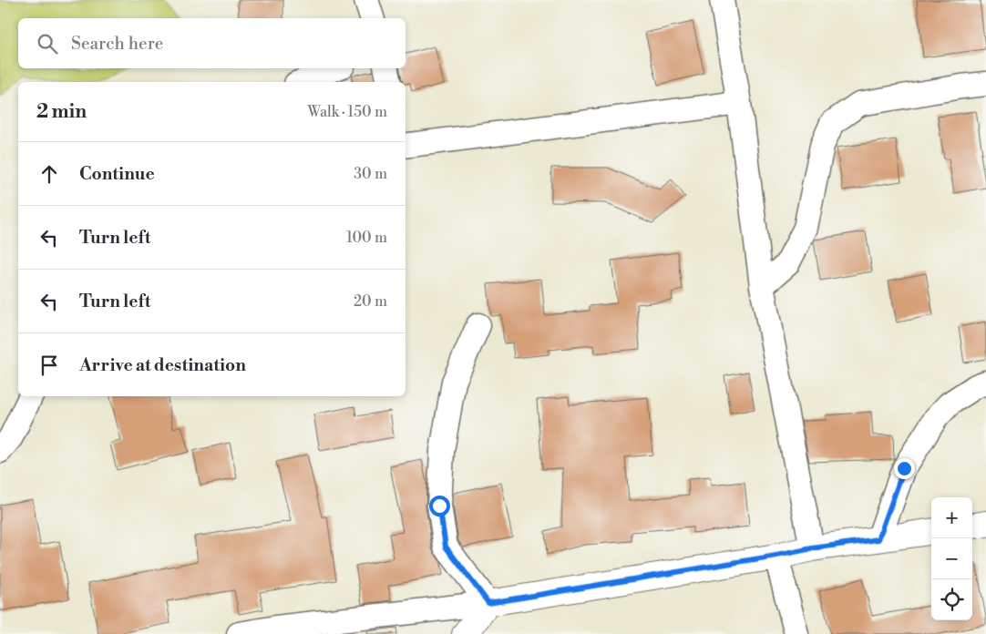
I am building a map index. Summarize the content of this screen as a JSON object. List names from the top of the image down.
{
  "page": {
    "search": "Search here",
    "heading": ["2 min", "Walk · 150 m"],
    "list": [
      ["Continue", "30 m"],
      ["Turn left", "100 m"],
      ["Turn left", "20 m"],
      "Arrive at destination"
    ],
    "map_buttons": ["+", "−"]
  }
}
